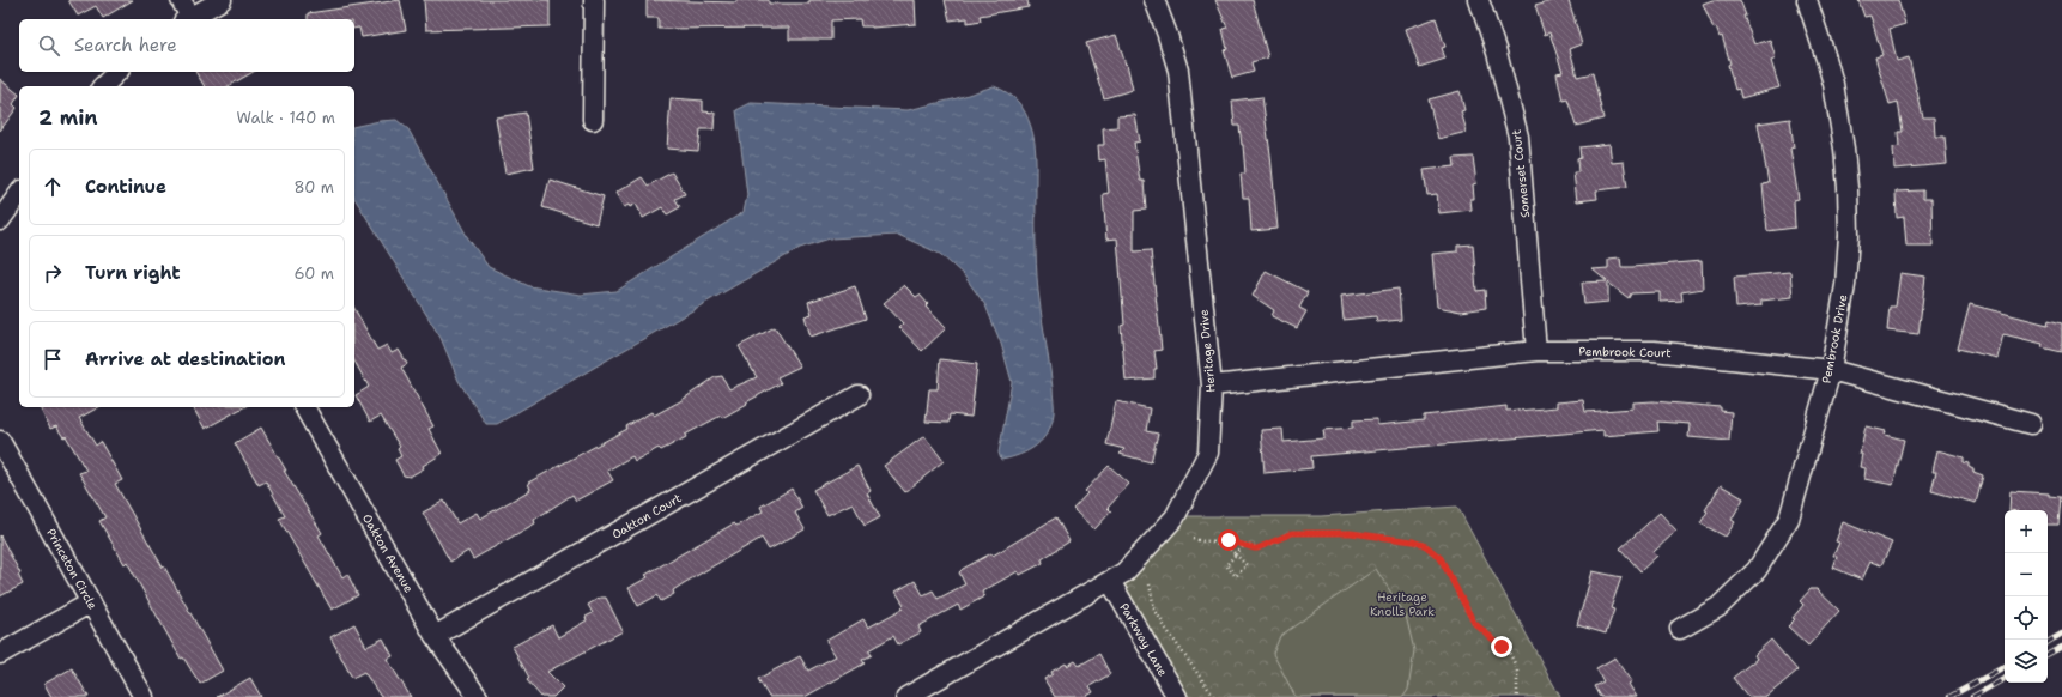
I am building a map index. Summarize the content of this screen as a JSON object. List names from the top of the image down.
{
  "streets": {
    "street": [
      "Somerset Court",
      "Pembrook Drive",
      "Heritage Drive",
      "Pembrook Court",
      "Oakton Court",
      "Oakton Avenue",
      "Princeton Circle",
      "Parkway Lane"
    ]
  },
  "crossings": [
    ["Somerset Court", "Pembrook Court"],
    ["Pembrook Drive", "Pembrook Court"],
    ["Heritage Drive", "Pembrook Court"],
    ["Heritage Drive", "Parkway Lane"],
    ["Oakton Court", "Oakton Avenue"]
  ],
  "parks": ["Heritage Knolls Park"],
  "page": {
    "search": "Search here",
    "heading": ["2 min", "Walk · 140 m"],
    "list": [
      ["Continue", "80 m"],
      ["Turn right", "60 m"],
      "Arrive at destination"
    ],
    "map_buttons": ["+", "−"]
  }
}
